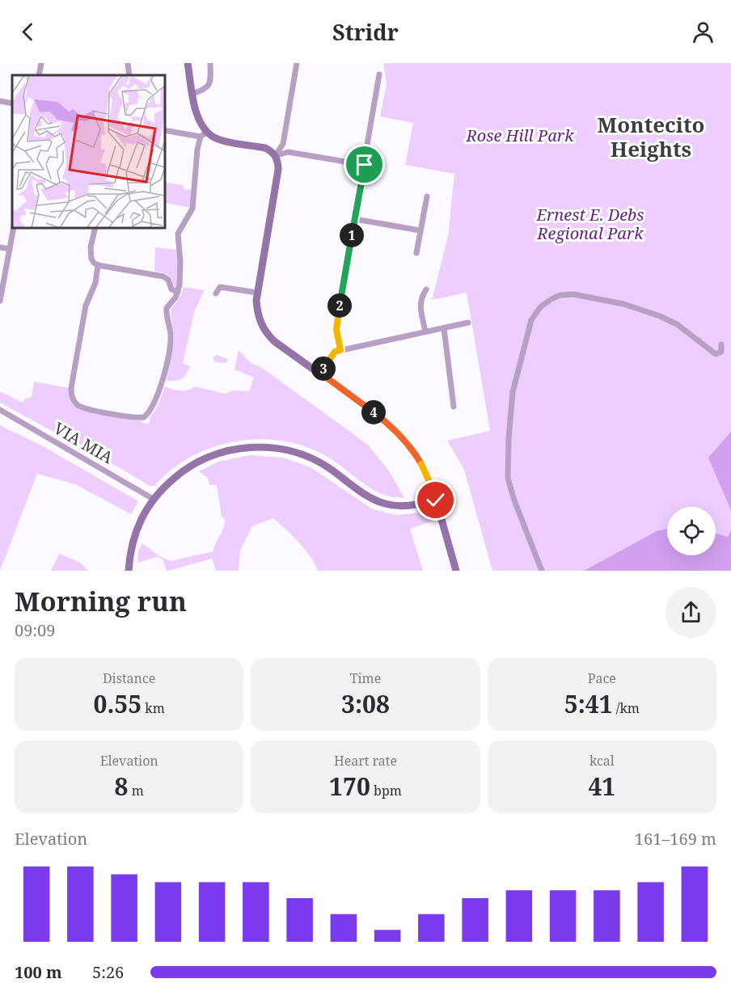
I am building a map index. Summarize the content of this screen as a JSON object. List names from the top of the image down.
{
  "streets": {
    "street": ["VIA MIA"]
  },
  "districts": ["Montecito Heights"],
  "parks": ["Rose Hill Park", "Ernest E. Debs Regional Park"],
  "page": {
    "header": "Stridr",
    "pins": [
      "1",
      "2",
      "3",
      "4"
    ],
    "heading": ["Morning run", "09:09"],
    "stats": [
      ["Distance", "0.55 km"],
      ["Time", "3:08"],
      ["Pace", "5:41 /km"],
      ["Elevation", "8 m"],
      ["Heart rate", "170 bpm"],
      ["kcal", "41"]
    ],
    "chart": ["Elevation", "161–169 m"],
    "list": [
      {
        "name": "100 m",
        "note": "5:26"
      }
    ]
  }
}
